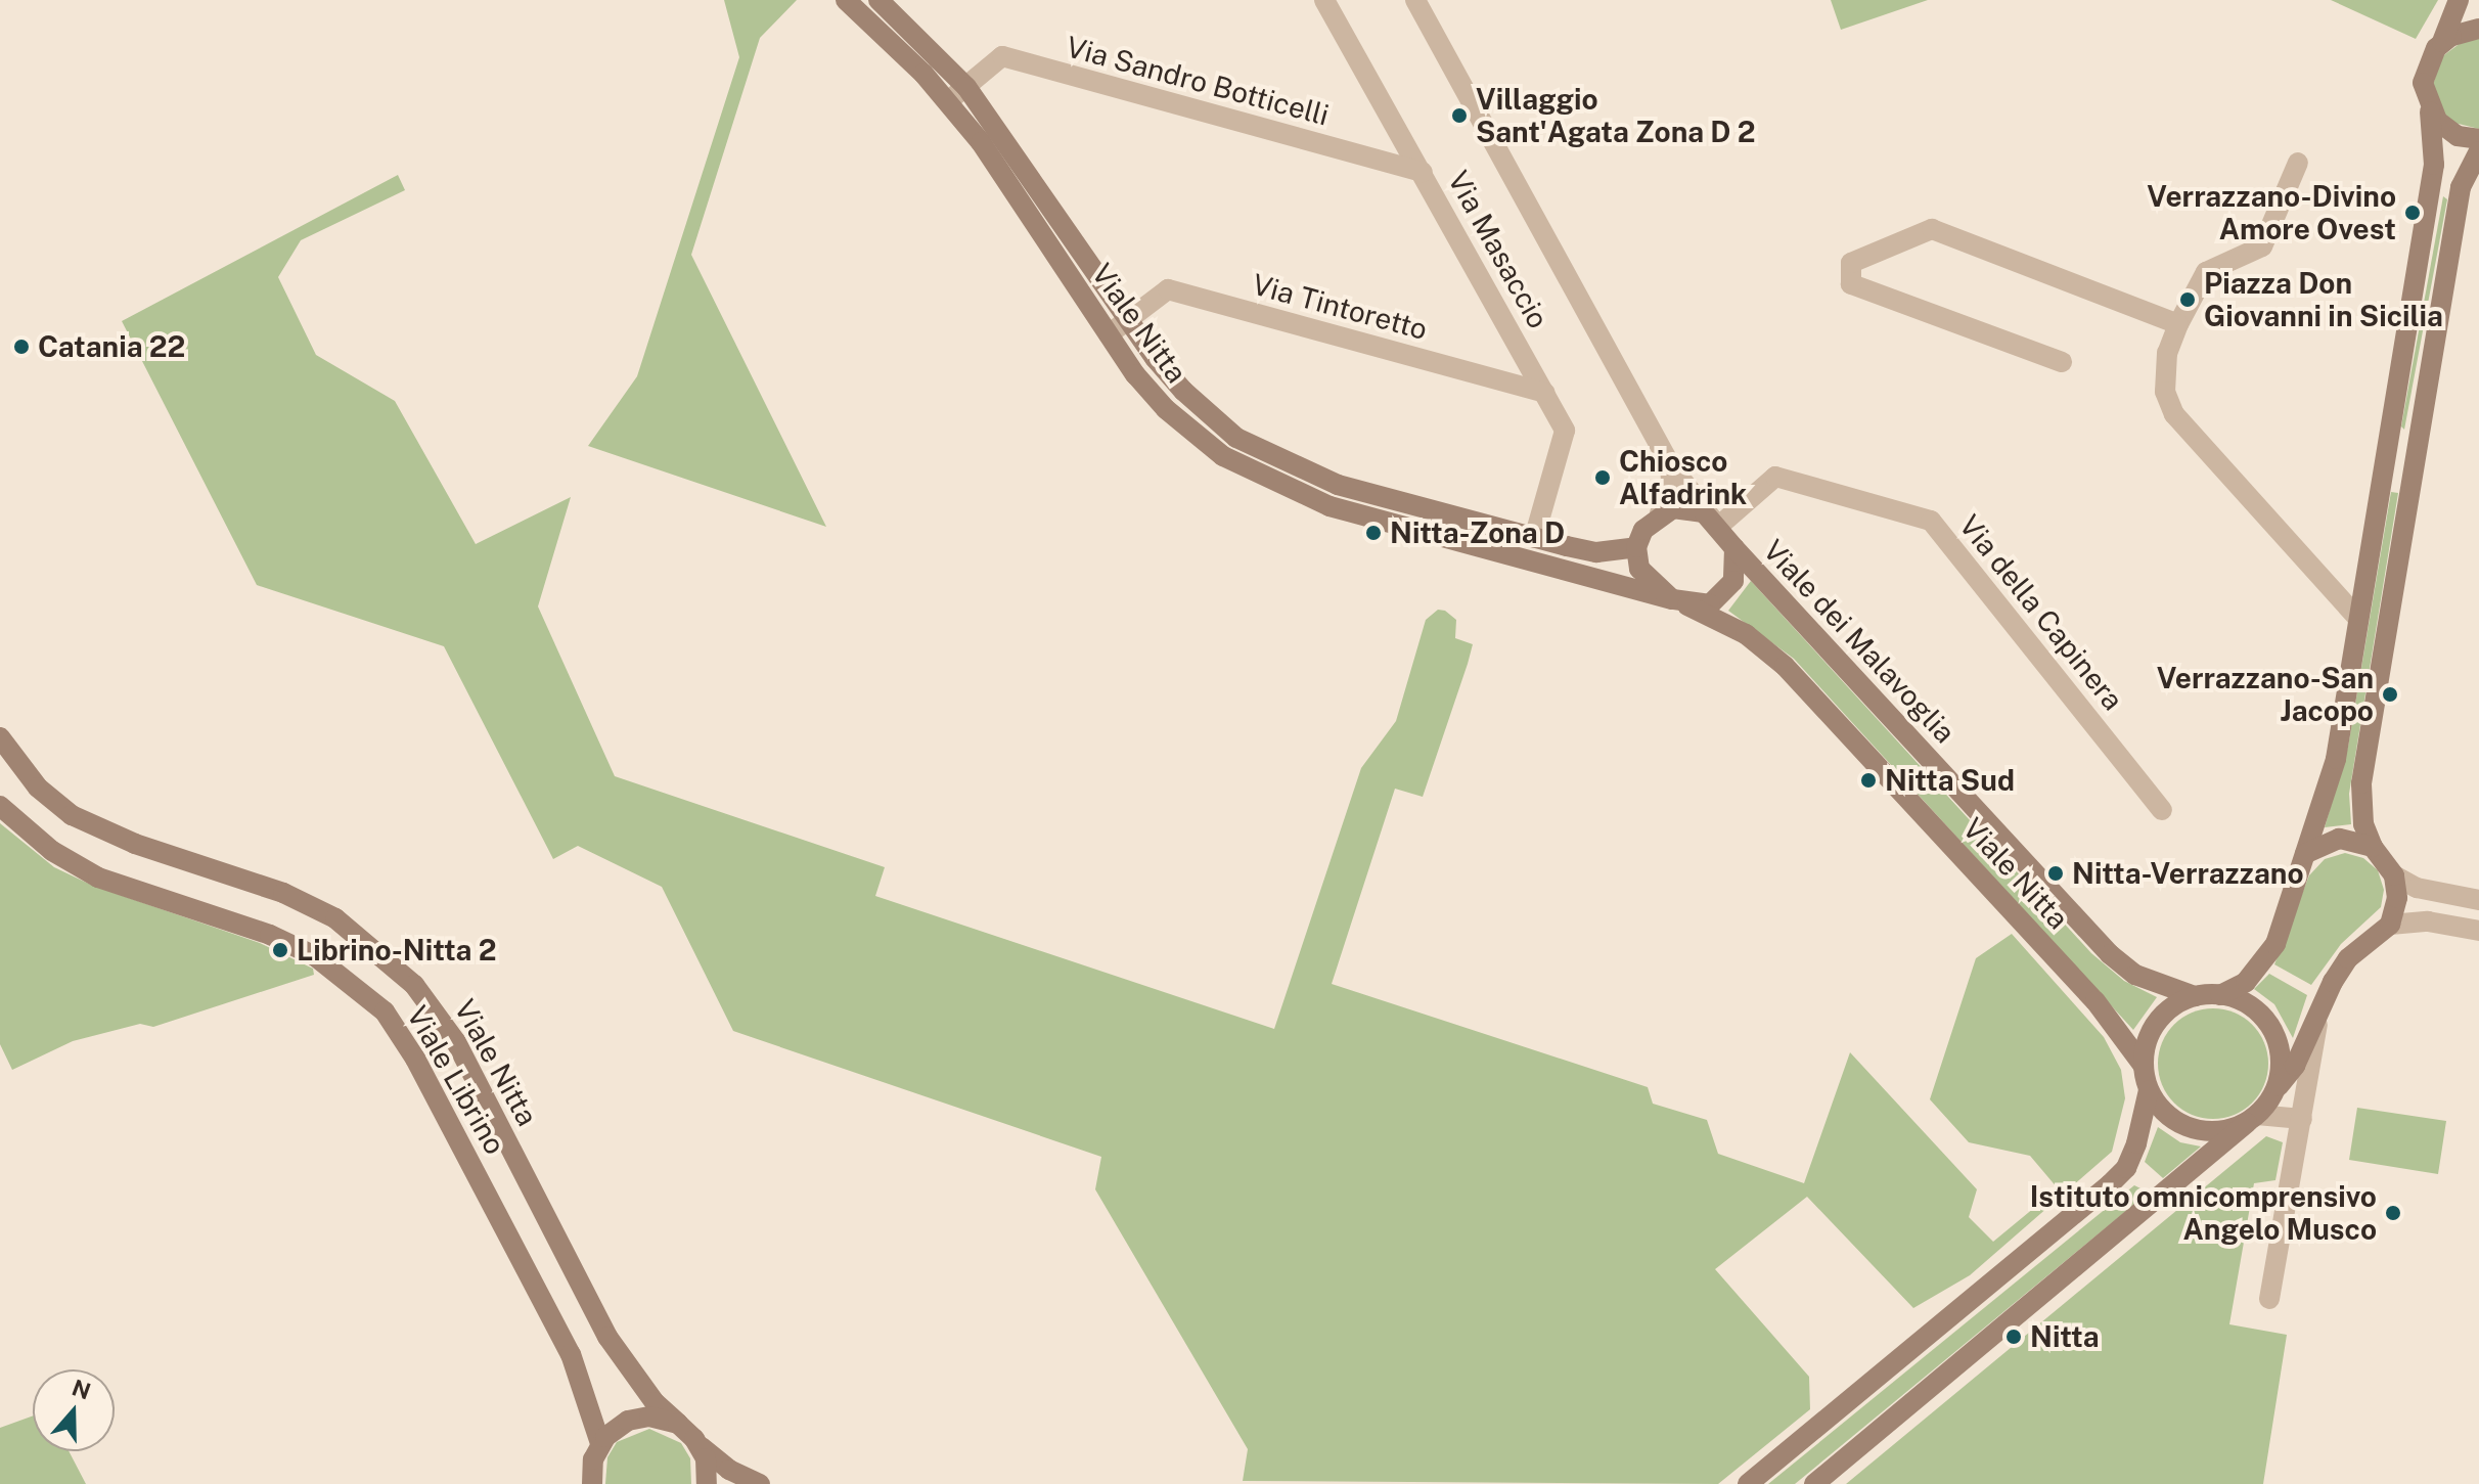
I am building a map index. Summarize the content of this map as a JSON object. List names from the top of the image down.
{
  "streets": {
    "main road": ["Viale Nitta", "Viale dei Malavoglia", "Viale Librino"],
    "street": [
      "Via Sandro Botticelli",
      "Via Masaccio",
      "Via Tintoretto",
      "Via della Capinera"
    ]
  },
  "crossings": [
    ["Via Sandro Botticelli", "Via Masaccio"],
    ["Via Masaccio", "Via Tintoretto"],
    ["Viale Nitta", "Via della Capinera"],
    ["Viale Nitta", "Viale dei Malavoglia"],
    ["Via della Capinera", "Viale dei Malavoglia"]
  ],
  "places": [
    "Villaggio Sant'Agata Zona D 2",
    "Verrazzano-Divino Amore Ovest",
    "Piazza Don Giovanni in Sicilia",
    "Catania 22",
    "Chiosco Alfadrink",
    "Nitta-Zona D",
    "Verrazzano-San Jacopo",
    "Nitta Sud",
    "Nitta-Verrazzano",
    "Librino-Nitta 2",
    "Istituto omnicomprensivo Angelo Musco",
    "Nitta"
  ],
  "north": "top"
}
